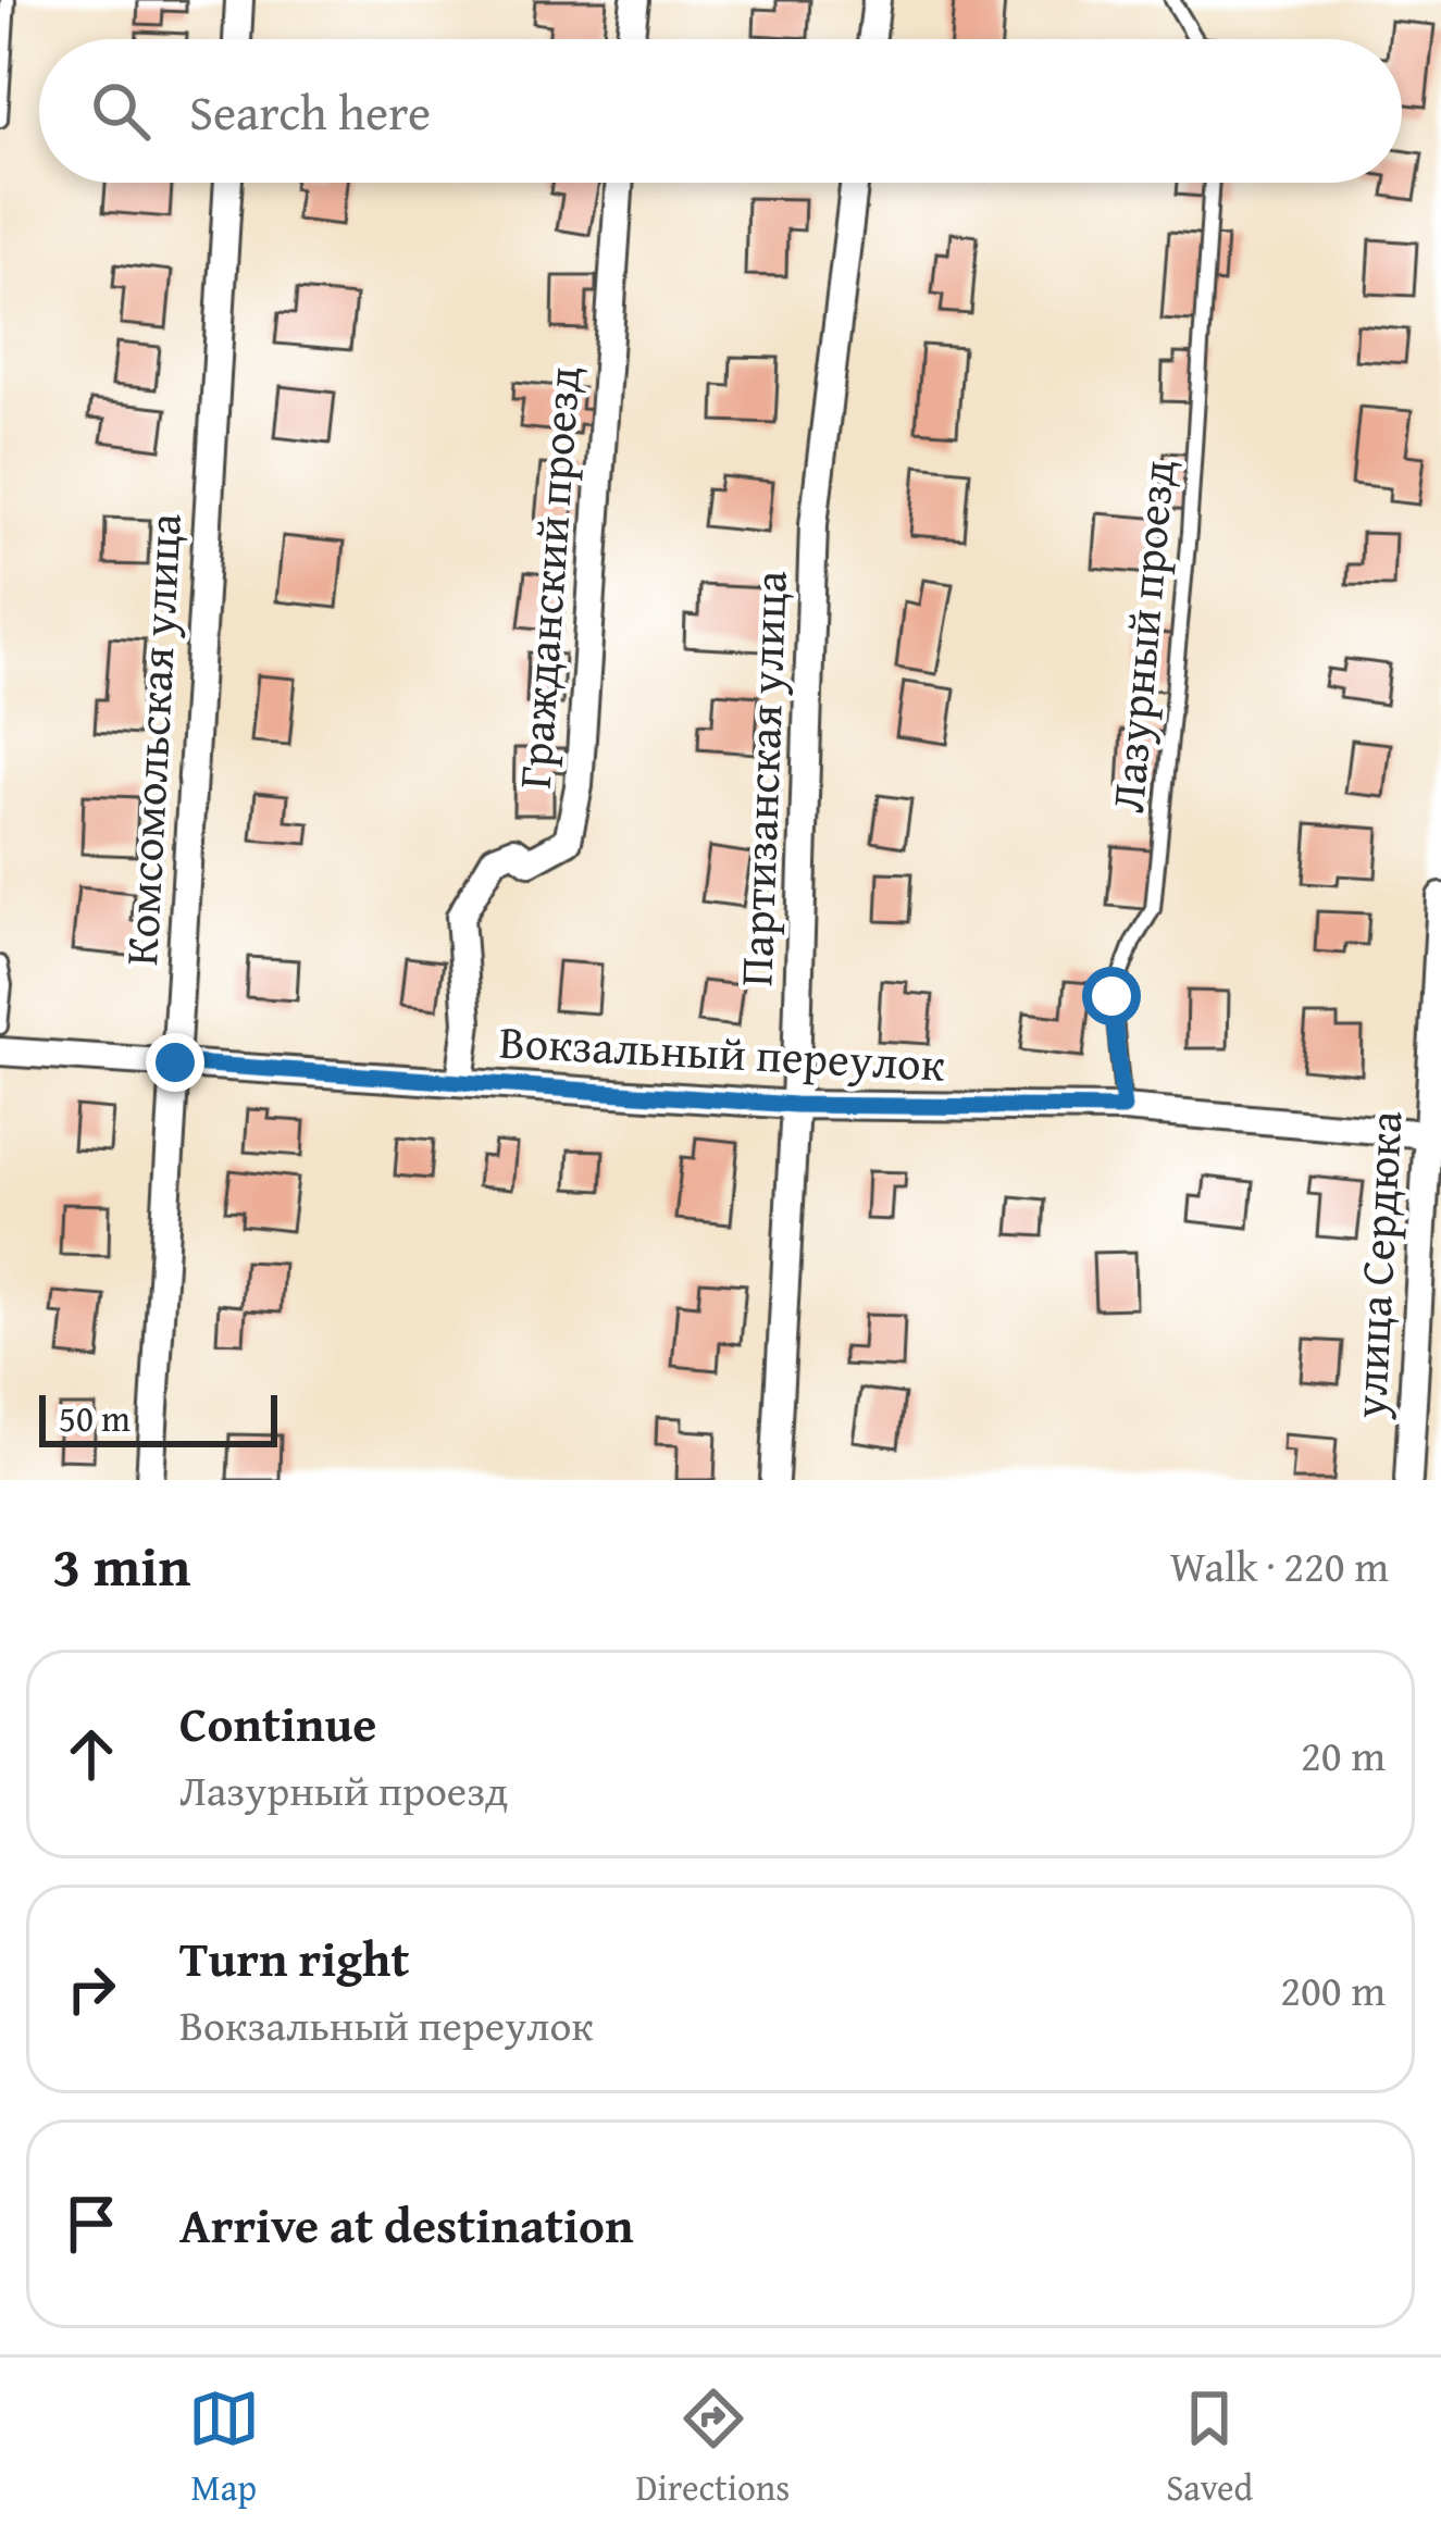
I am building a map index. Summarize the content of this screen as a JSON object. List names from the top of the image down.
{
  "streets": {
    "street": [
      "Гражданский проезд",
      "Комсомольская улица",
      "Партизанская улица",
      "Вокзальный переулок",
      "улица Сердюка"
    ],
    "lane": ["Лазурный проезд"]
  },
  "crossings": [
    ["Гражданский проезд", "Вокзальный переулок"],
    ["Лазурный проезд", "Вокзальный переулок"],
    ["Комсомольская улица", "Вокзальный переулок"],
    ["Партизанская улица", "Вокзальный переулок"],
    ["Вокзальный переулок", "улица Сердюка"]
  ],
  "scale_bar": "50 m",
  "page": {
    "search": "Search here",
    "scale": "50 m",
    "heading": ["3 min", "Walk · 220 m"],
    "list": [
      ["Continue", "Лазурный проезд", "20 m"],
      ["Turn right", "Вокзальный переулок", "200 m"],
      "Arrive at destination"
    ],
    "nav": ["Map", "Directions", "Saved"]
  }
}
